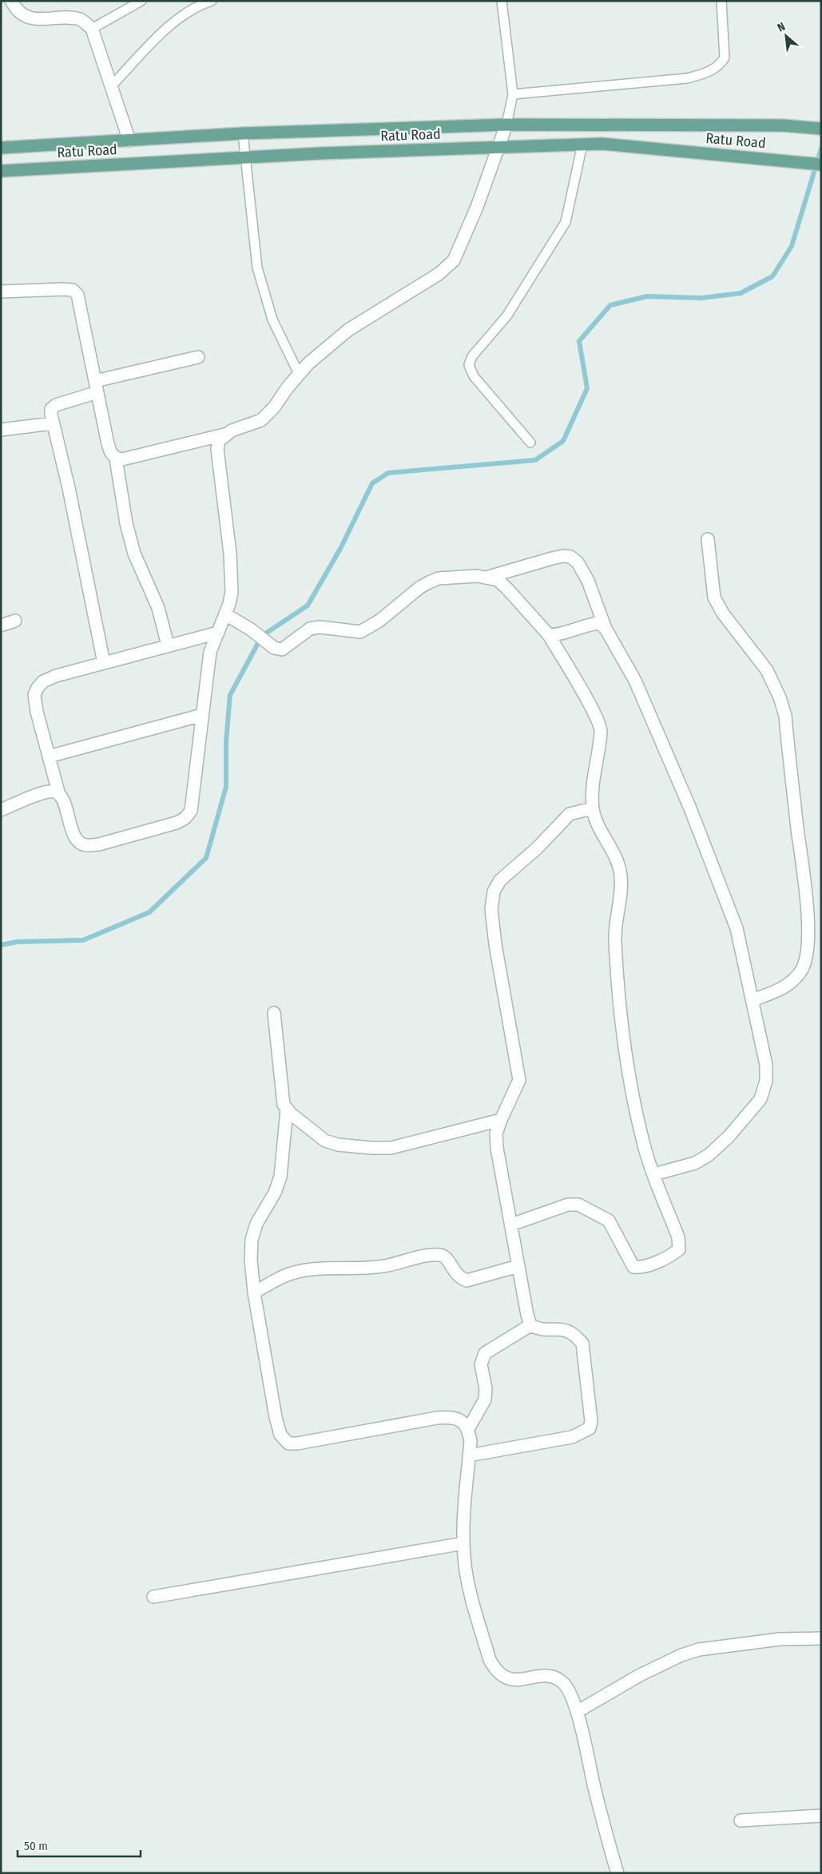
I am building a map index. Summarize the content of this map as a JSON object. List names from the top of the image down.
{
  "streets": {
    "main road": ["Ratu Road"]
  },
  "scale_bar": "50 m",
  "north": "top left"
}
